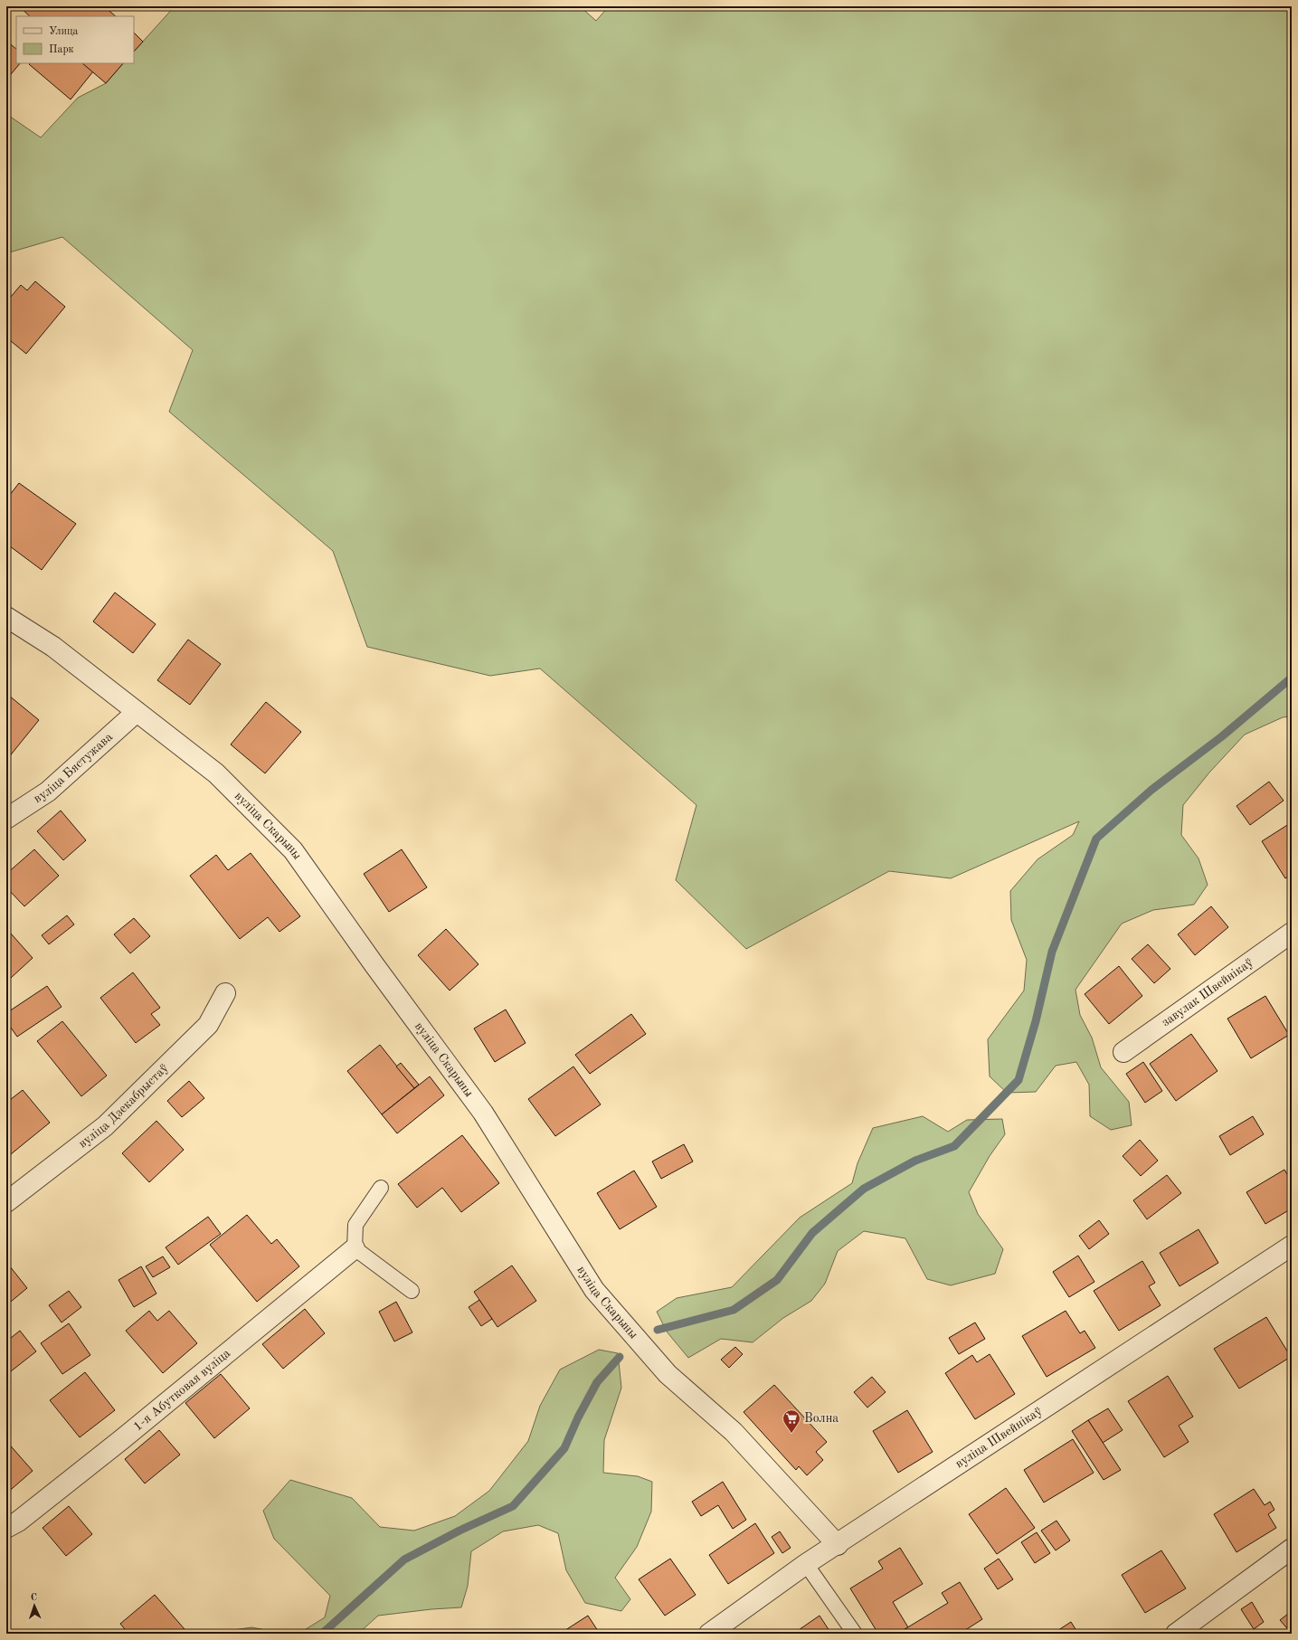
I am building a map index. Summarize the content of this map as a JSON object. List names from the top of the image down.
{
  "streets": {
    "street": [
      "вуліца Бястужава",
      "вуліца Скарыны",
      "завулак Швейнікаў",
      "вуліца Дзекабрыстаў",
      "1-я Абутковая вуліца",
      "вуліца Швейнікаў"
    ]
  },
  "crossings": [
    ["вуліца Бястужава", "вуліца Скарыны"],
    ["вуліца Скарыны", "вуліца Швейнікаў"]
  ],
  "places": {
    "supermarket": ["Волна"]
  },
  "legend": ["Улица", "Парк"],
  "north": "top"
}
